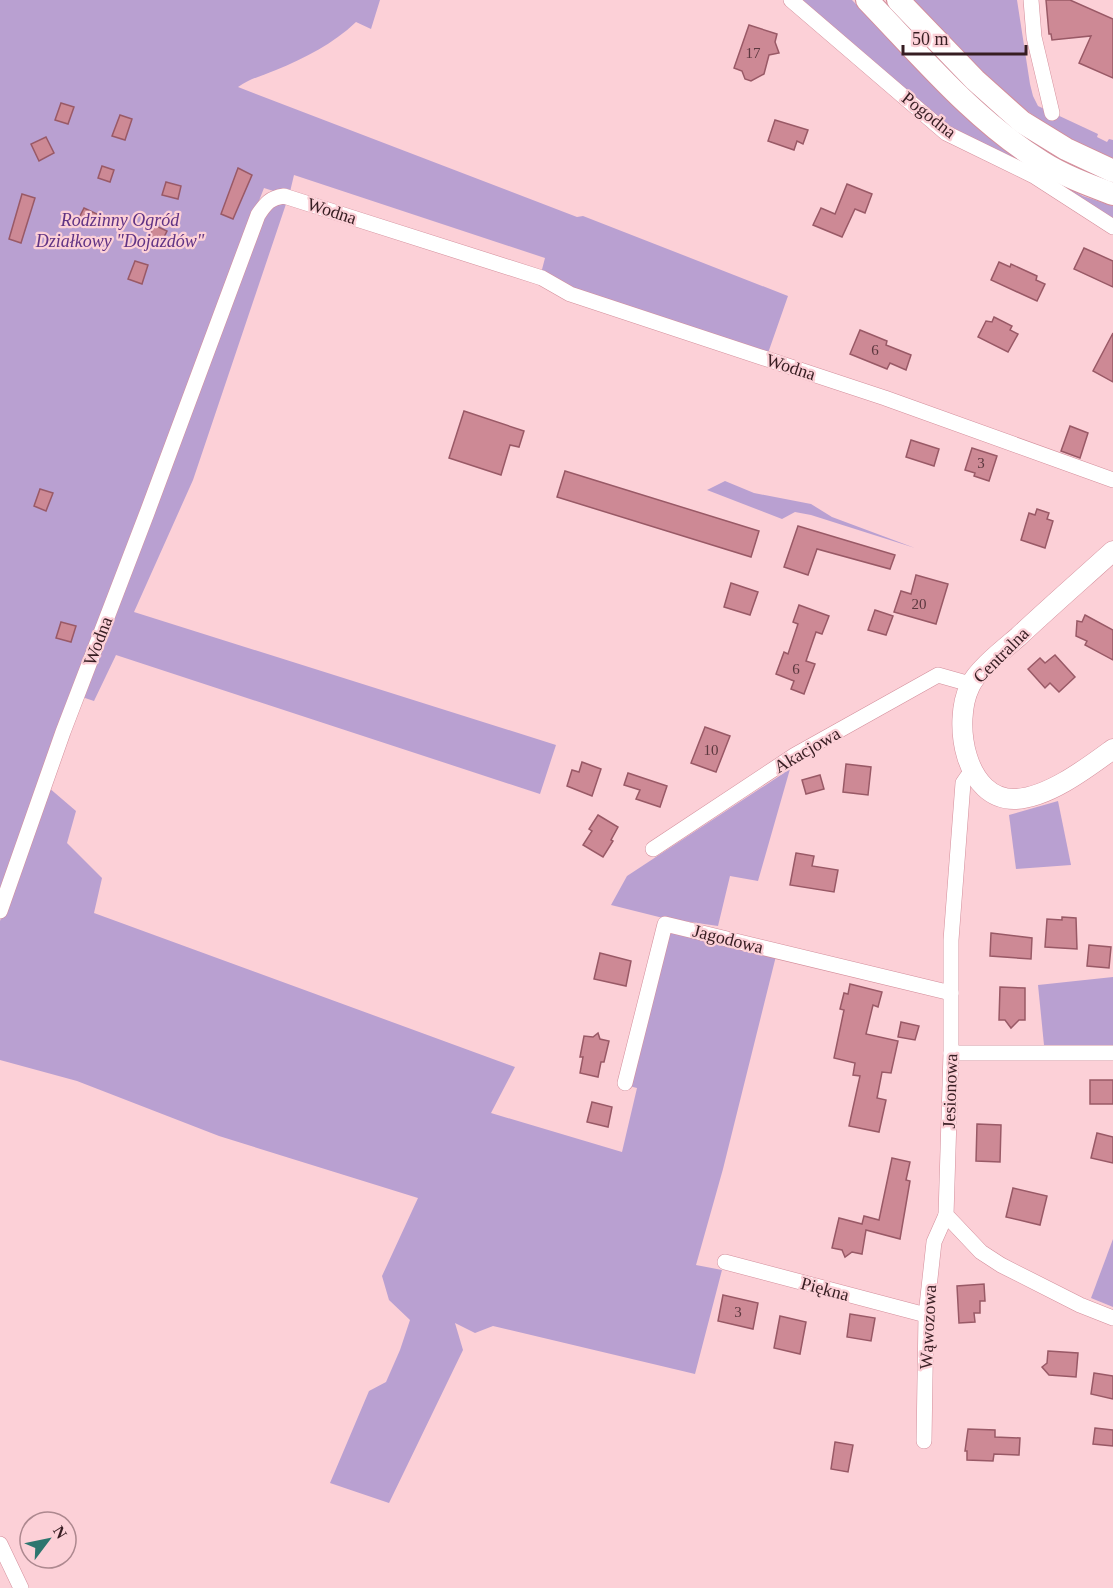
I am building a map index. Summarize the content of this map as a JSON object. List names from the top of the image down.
{
  "streets": {
    "street": [
      "Pogodna",
      "Wodna",
      "Centralna",
      "Akacjowa",
      "Jagodowa",
      "Jesionowa",
      "Piękna",
      "Wąwozowa"
    ]
  },
  "crossings": [
    ["Centralna", "Akacjowa"],
    ["Centralna", "Jesionowa"],
    ["Jagodowa", "Jesionowa"],
    ["Jesionowa", "Wąwozowa"],
    ["Piękna", "Wąwozowa"]
  ],
  "parks": ["Rodzinny Ogród Działkowy \"Dojazdów\""],
  "house_numbers": [
    "17",
    "6",
    "3",
    "20",
    "6",
    "10",
    "3"
  ],
  "scale_bar": "50 m",
  "north": "top right"
}
